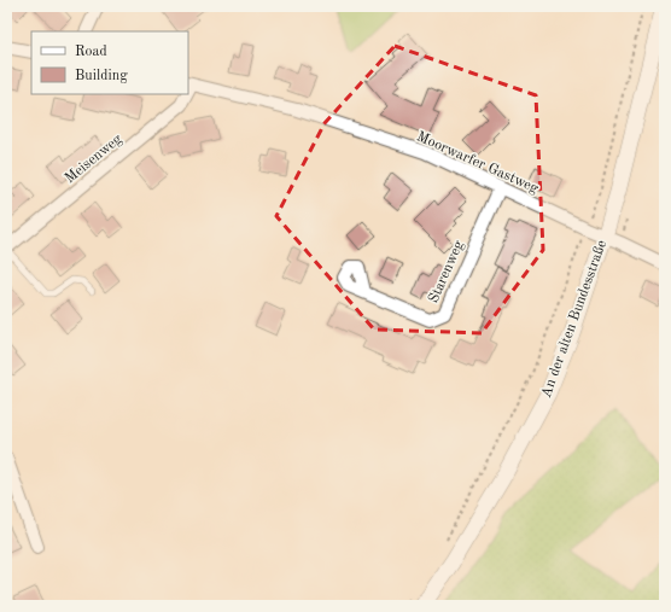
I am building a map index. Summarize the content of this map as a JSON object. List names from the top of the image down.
{
  "streets": {
    "street": [
      "Meisenweg",
      "Moorwarfer Gastweg",
      "Starenweg",
      "An der alten Bundesstraße"
    ]
  },
  "crossings": [
    ["Moorwarfer Gastweg", "Starenweg"],
    ["Moorwarfer Gastweg", "An der alten Bundesstraße"]
  ],
  "legend": ["Road", "Building"]
}
